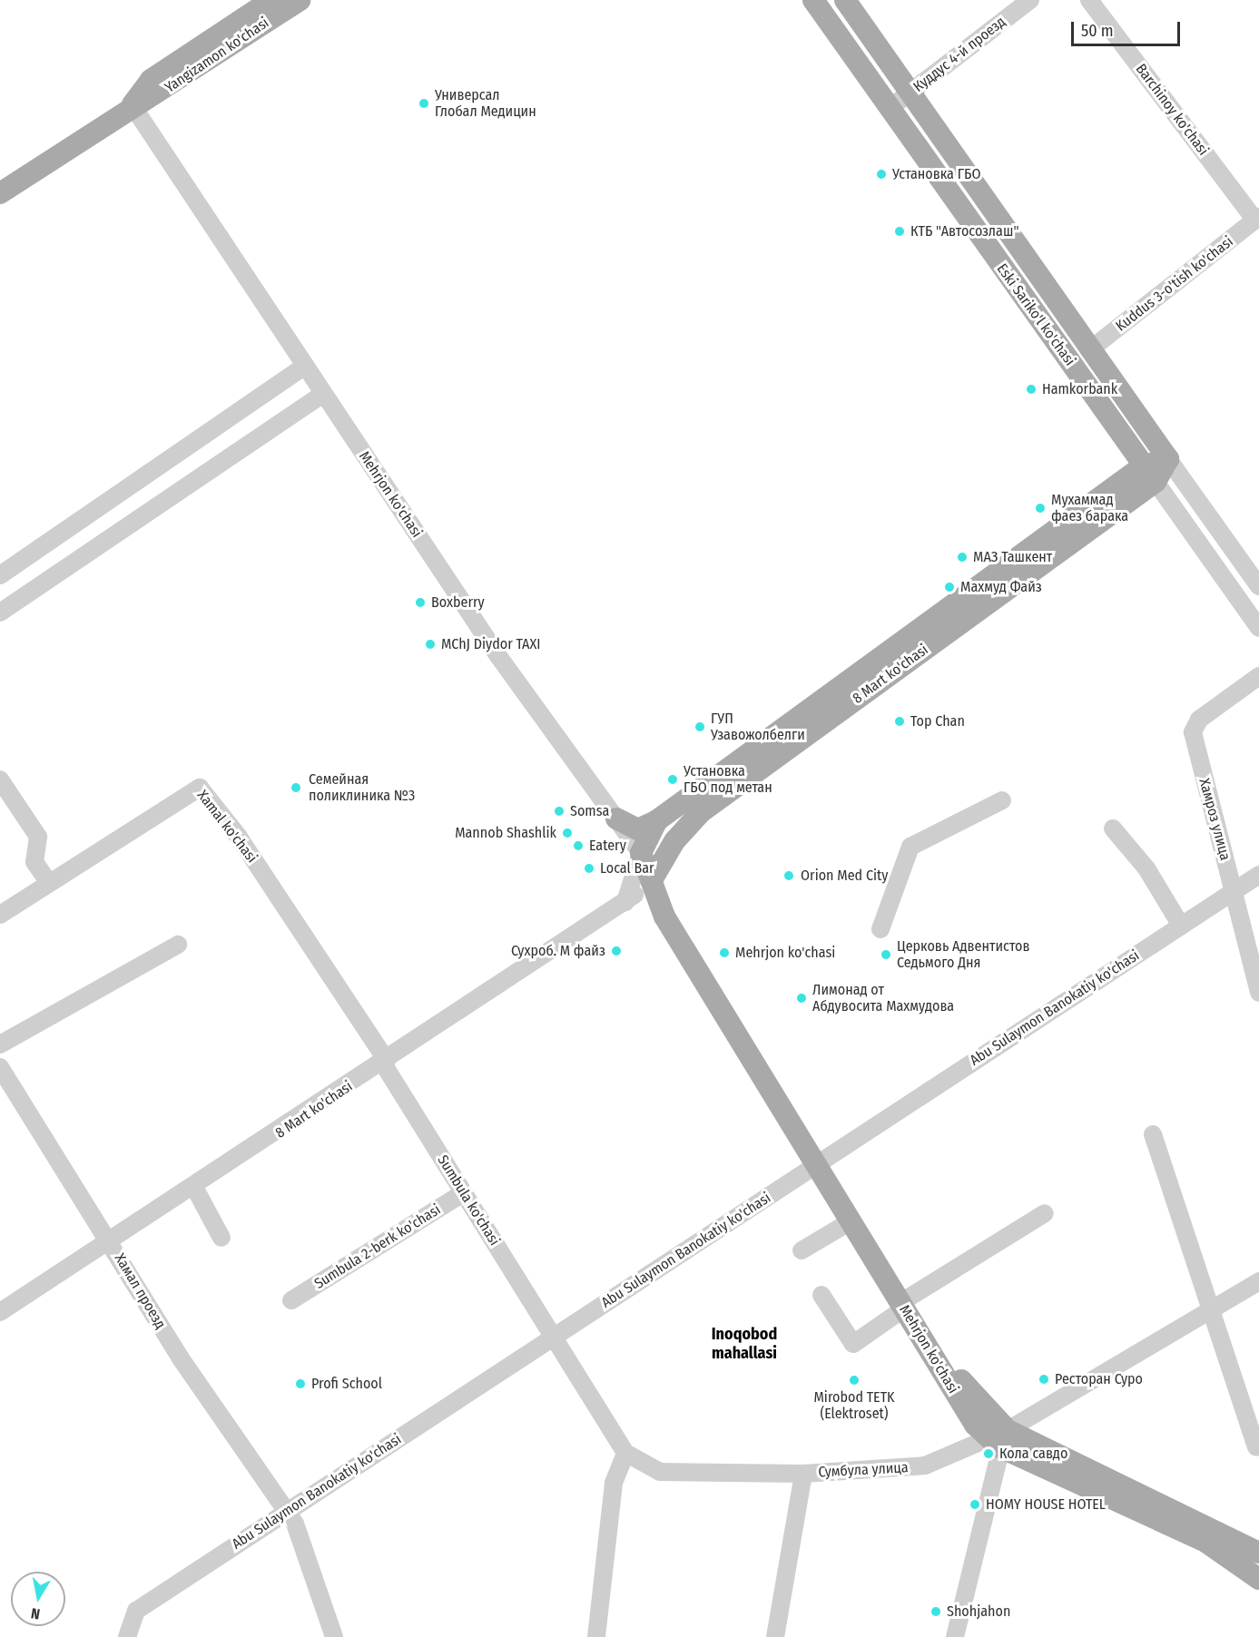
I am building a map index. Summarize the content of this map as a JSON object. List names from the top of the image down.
{
  "streets": {
    "main road": [
      "Yangizamon ko'chasi",
      "Eski Sariko'l ko'chasi",
      "Mehrjon ko'chasi",
      "8 Mart ko'chasi"
    ],
    "street": [
      "Куддус 4-й проезд",
      "Barchinoy ko'chasi",
      "Kuddus 3-o'tish ko'chasi",
      "Хамроз улица",
      "Xamal ko'chasi",
      "Abu Sulaymon Banokatiy ko'chasi",
      "Sumbula ko'chasi",
      "Sumbula 2-berk ko'chasi",
      "Хамал проезд",
      "Сумбула улица"
    ]
  },
  "crossings": [
    ["Куддус 4-й проезд", "Eski Sariko'l ko'chasi"],
    ["Yangizamon ko'chasi", "Mehrjon ko'chasi"],
    ["Barchinoy ko'chasi", "Kuddus 3-o'tish ko'chasi"],
    ["Kuddus 3-o'tish ko'chasi", "Eski Sariko'l ko'chasi"],
    ["Eski Sariko'l ko'chasi", "8 Mart ko'chasi"],
    ["Mehrjon ko'chasi", "8 Mart ko'chasi"],
    ["Mehrjon ko'chasi", "Abu Sulaymon Banokatiy ko'chasi"],
    ["Mehrjon ko'chasi", "Сумбула улица"],
    ["8 Mart ko'chasi", "Xamal ko'chasi"],
    ["8 Mart ko'chasi", "Sumbula ko'chasi"],
    ["8 Mart ko'chasi", "Хамал проезд"],
    ["Хамроз улица", "Abu Sulaymon Banokatiy ko'chasi"],
    ["Xamal ko'chasi", "Sumbula ko'chasi"],
    ["Abu Sulaymon Banokatiy ko'chasi", "Sumbula ko'chasi"],
    ["Abu Sulaymon Banokatiy ko'chasi", "Хамал проезд"],
    ["Sumbula ko'chasi", "Sumbula 2-berk ko'chasi"]
  ],
  "districts": ["Inoqobod mahallasi"],
  "places": [
    "Универсал Глобал Медицин",
    "Установка ГБО",
    "КТБ \"Автосозлаш\"",
    "Hamkorbank",
    "Мухаммад фаез барака",
    "МАЗ Ташкент",
    "Махмуд Файз",
    "Boxberry",
    "MChJ Diydor TAXI",
    "Top Chan",
    "ГУП Узавожолбелги",
    "Установка ГБО под метан",
    "Семейная поликлиника №3",
    "Somsa",
    "Mannob Shashlik",
    "Eatery",
    "Local Bar",
    "Orion Med City",
    "Сухроб. М файз",
    "Mehrjon ko'chasi",
    "Церковь Адвентистов Седьмого Дня",
    "Лимонад от Абдувосита Махмудова",
    "Ресторан Суро",
    "Mirobod TETK (Elektroset)",
    "Profi School",
    "Кола савдо",
    "HOMY HOUSE HOTEL",
    "Shohjahon"
  ],
  "scale_bar": "50 m",
  "north": "bottom"
}
